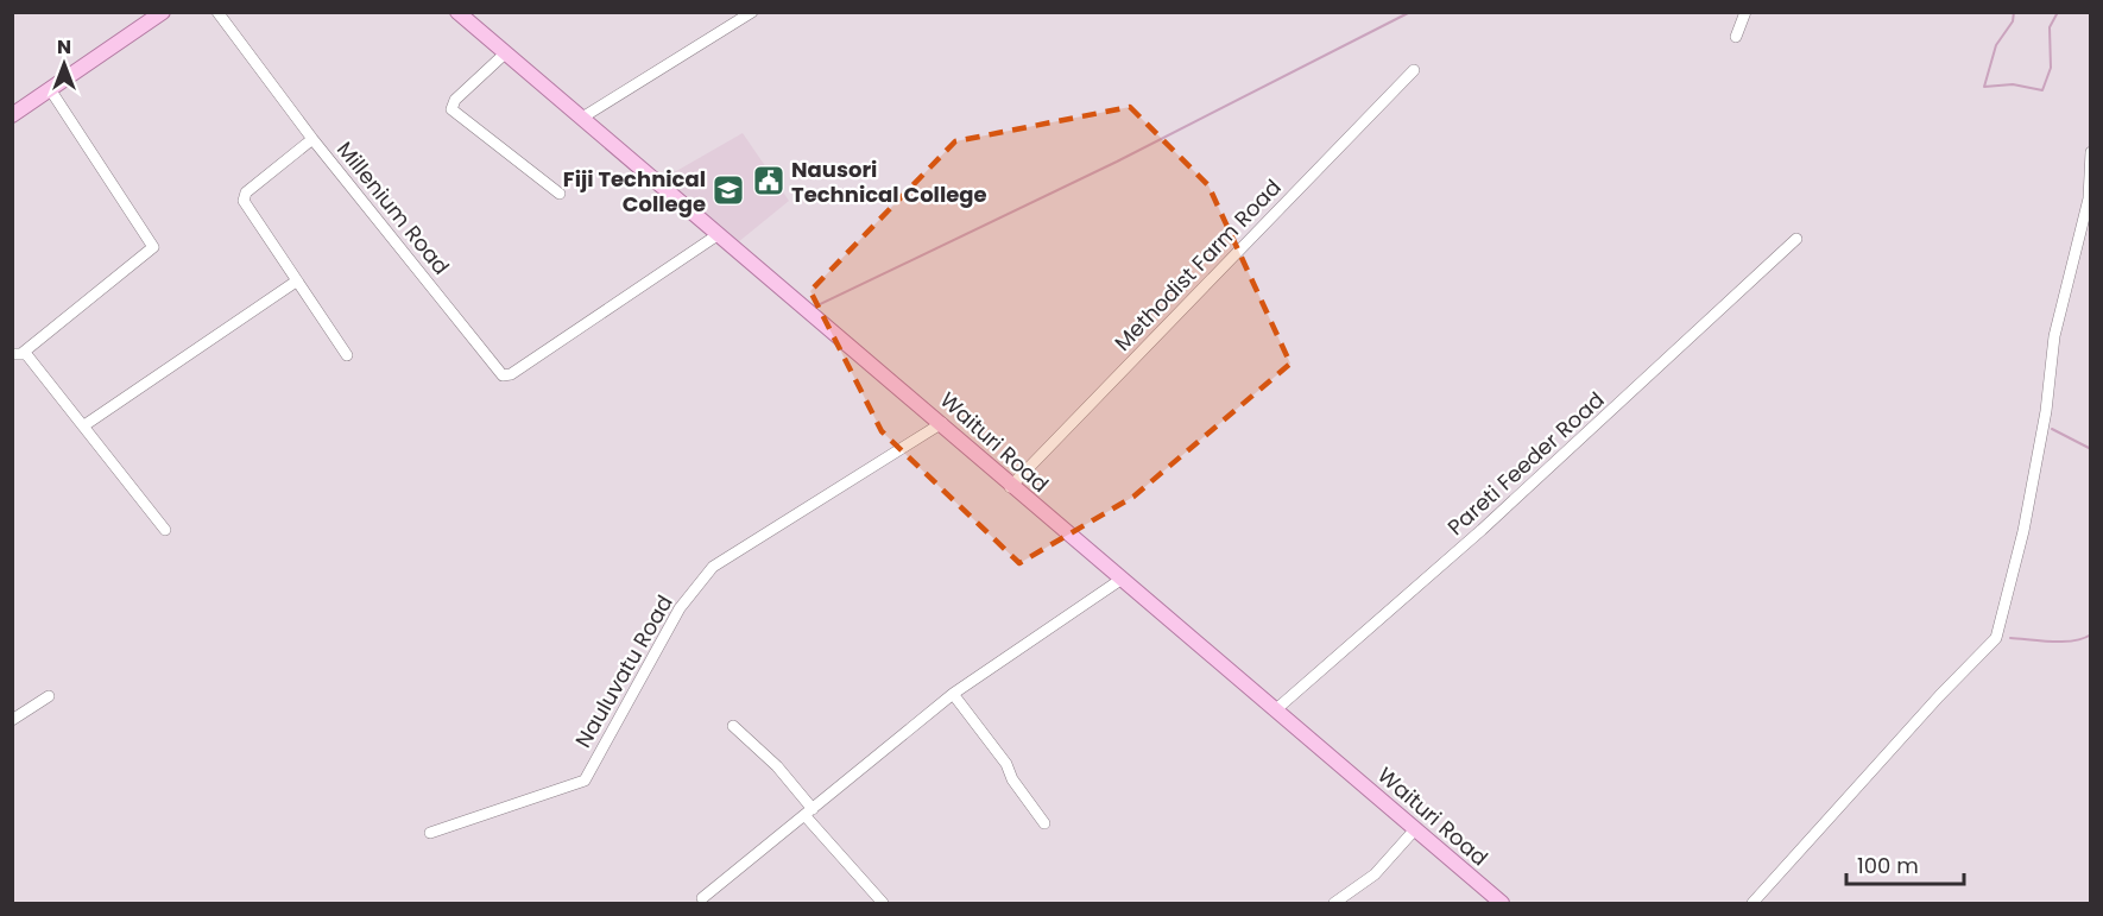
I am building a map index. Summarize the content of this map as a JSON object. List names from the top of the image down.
{
  "streets": {
    "main road": ["Waituri Road"],
    "street": [
      "Millenium Road",
      "Methodist Farm Road",
      "Pareti Feeder Road",
      "Nauluvatu Road"
    ]
  },
  "crossings": [
    ["Millenium Road", "Waituri Road"],
    ["Methodist Farm Road", "Waituri Road"],
    ["Waituri Road", "Pareti Feeder Road"],
    ["Waituri Road", "Nauluvatu Road"]
  ],
  "places": {
    "public building": ["Nausori Technical College"],
    "school or university": ["Fiji Technical College"]
  },
  "scale_bar": "100 m",
  "north": "top"
}
